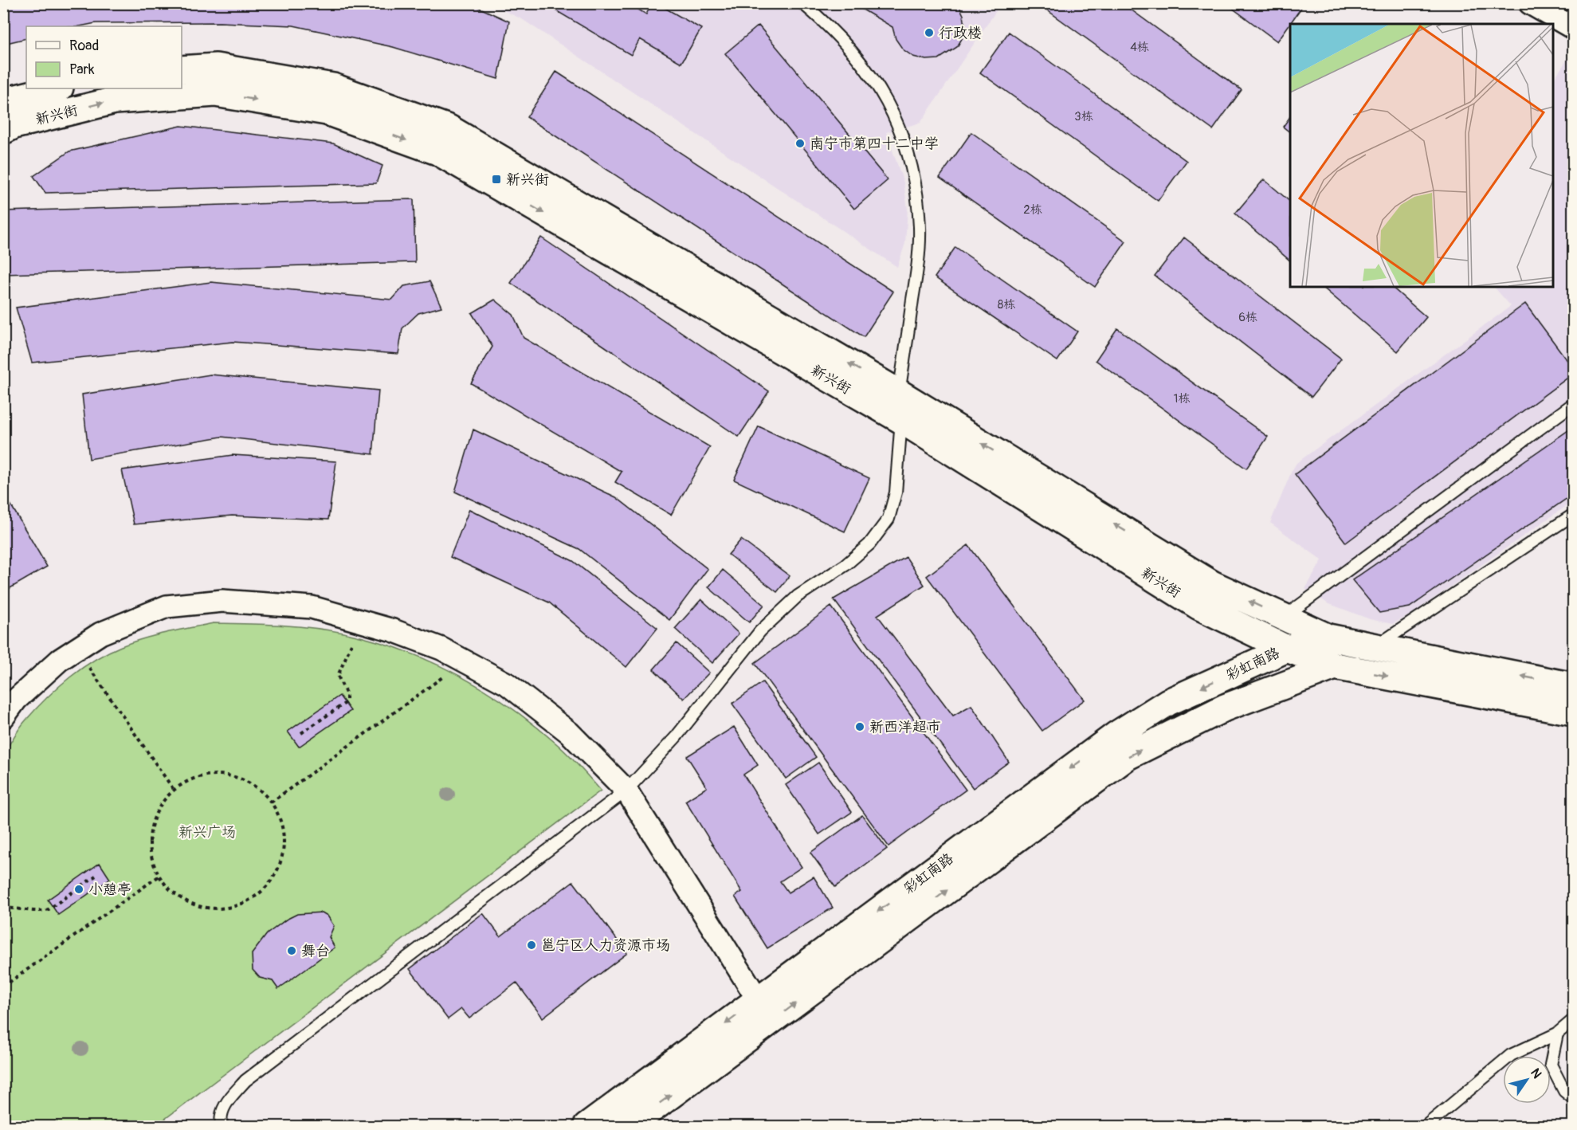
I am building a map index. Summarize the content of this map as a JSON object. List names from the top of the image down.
{
  "streets": {
    "main road": ["新兴街", "彩虹南路"]
  },
  "crossings": [
    ["新兴街", "彩虹南路"]
  ],
  "parks": ["新兴广场"],
  "places": {
    "other": [
      "行政楼",
      "南宁市第四十二中学",
      "新西洋超市",
      "小憩亭",
      "邕宁区人力资源市场",
      "舞台"
    ],
    "transit": ["新兴街"]
  },
  "house_numbers": [
    "4栋",
    "3栋",
    "2栋",
    "8栋",
    "6栋",
    "1栋"
  ],
  "legend": ["Road", "Park"],
  "north": "top right"
}
